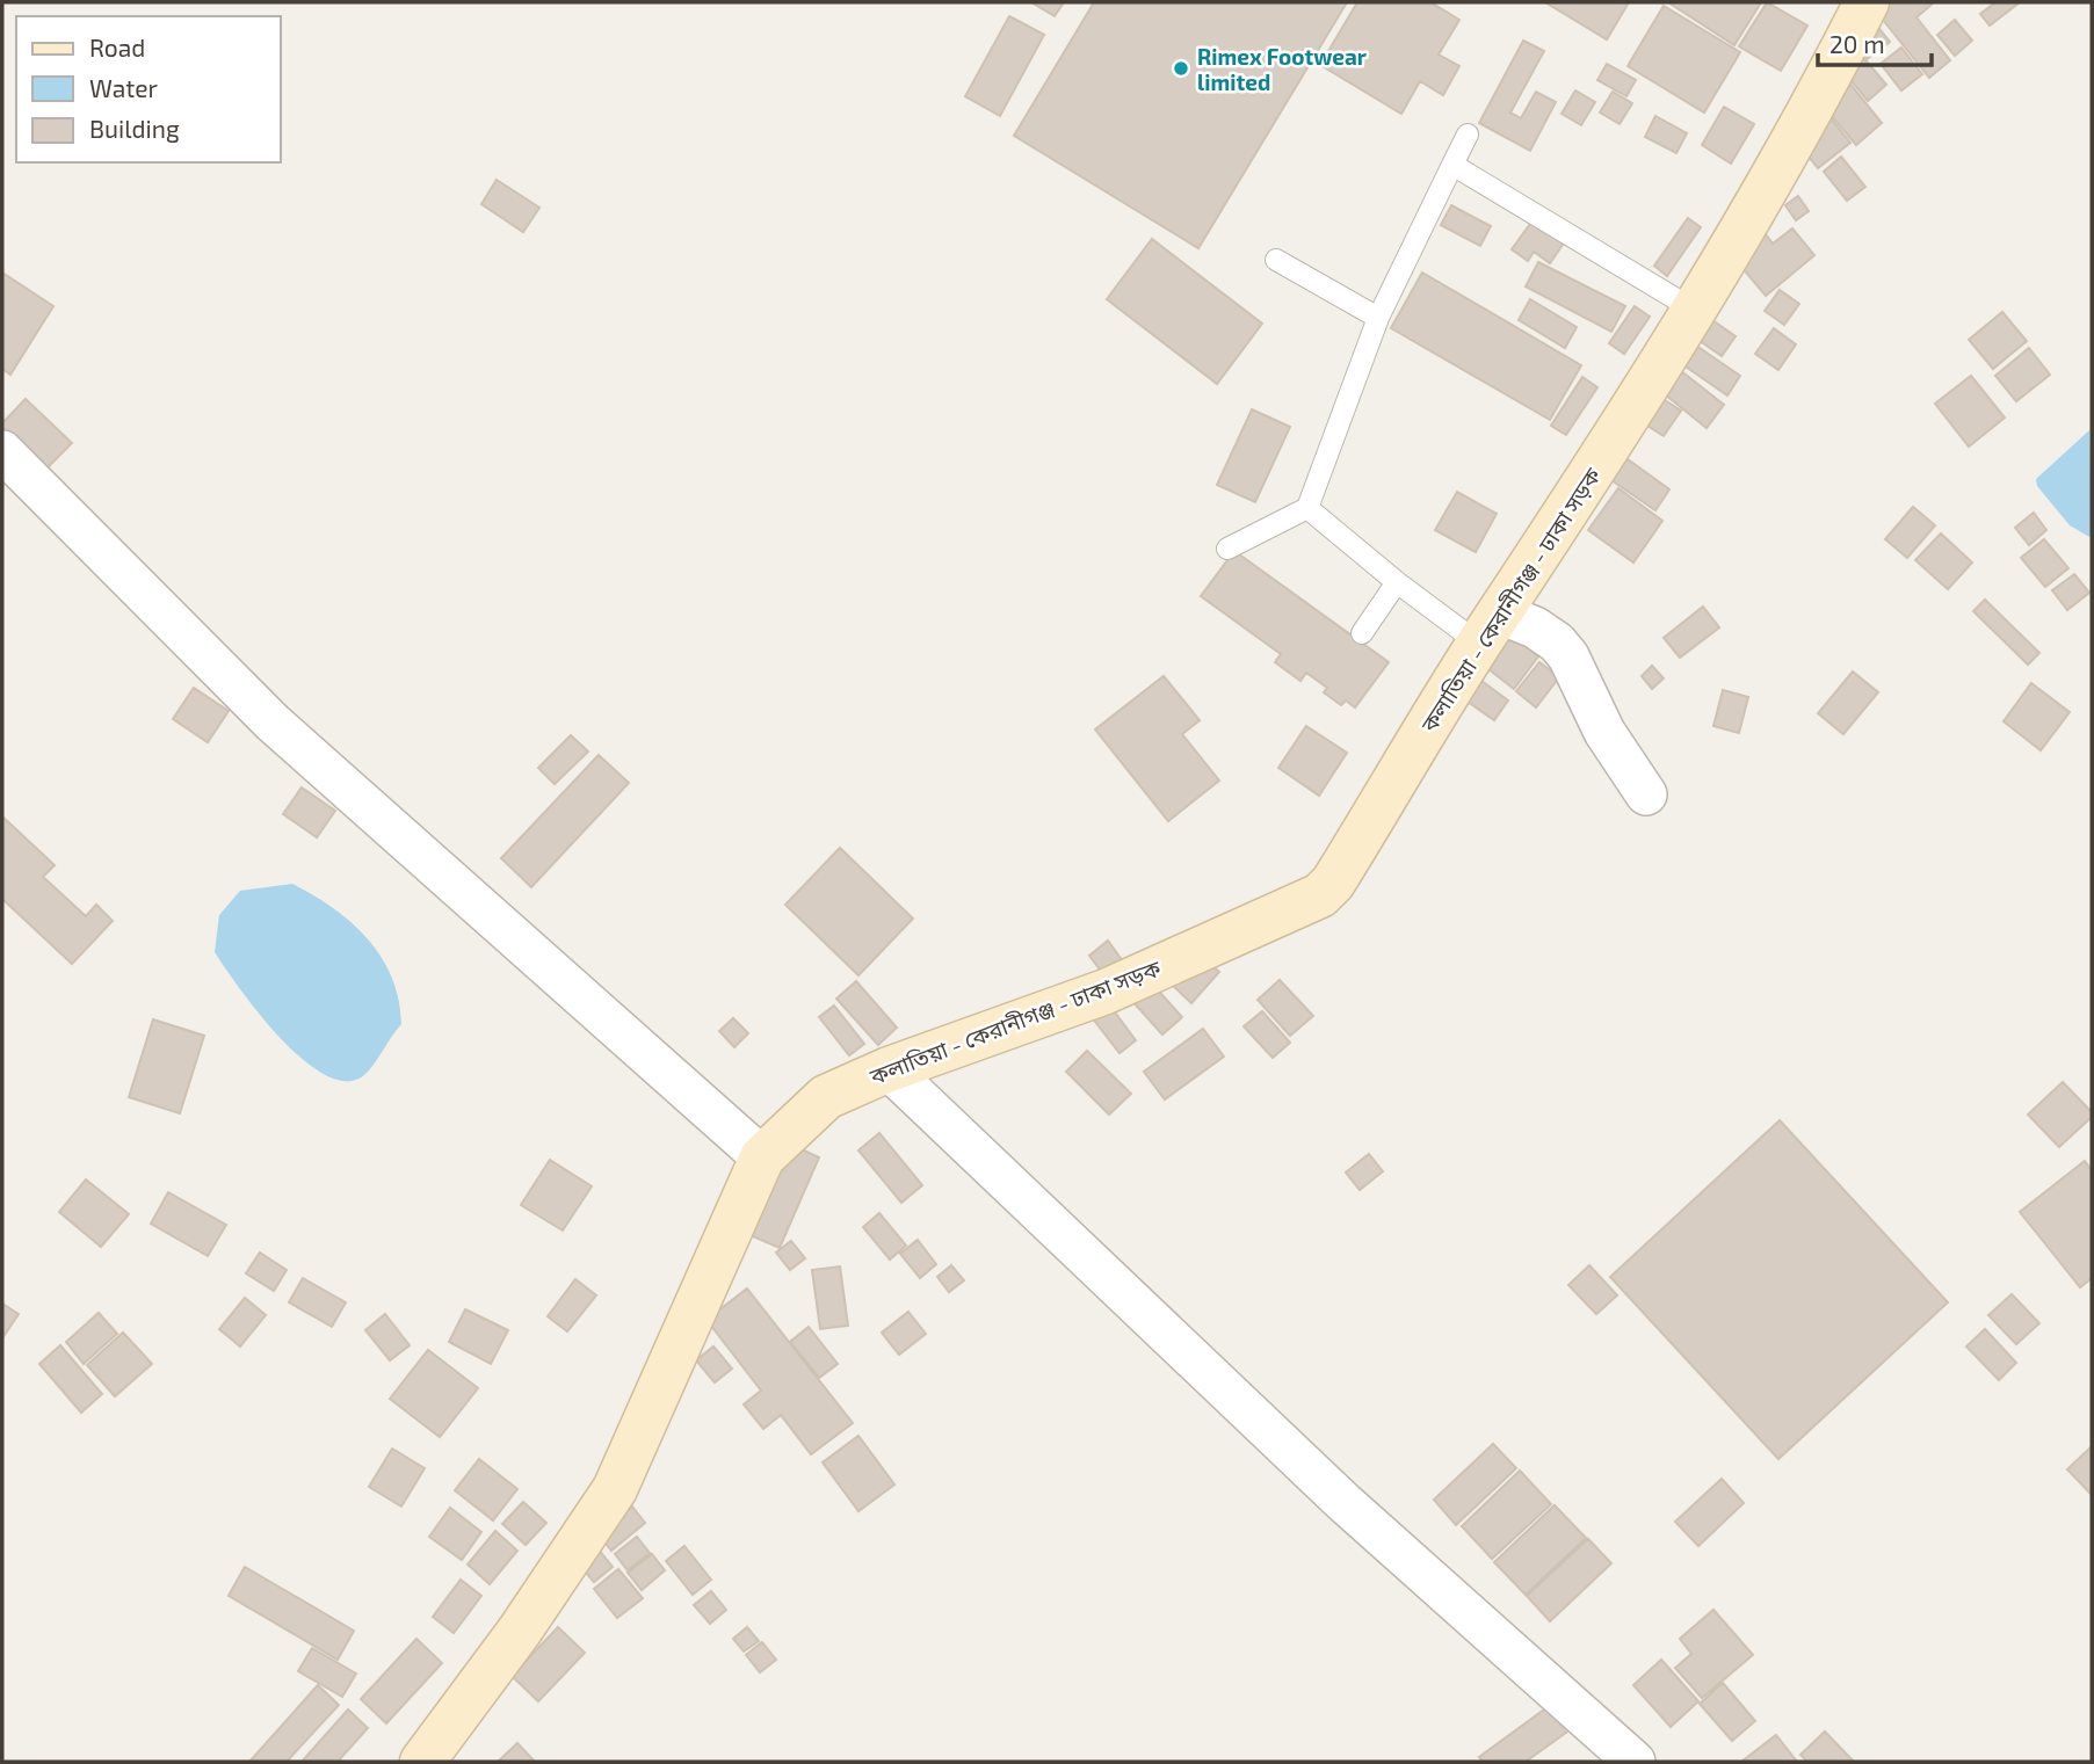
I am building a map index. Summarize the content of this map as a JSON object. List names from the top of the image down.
{
  "streets": {
    "main road": ["কলাতিয়া - কেরানীগঞ্জ - ঢাকা সড়ক"]
  },
  "places": ["Rimex Footwear limited"],
  "legend": ["Road", "Water", "Building"],
  "scale_bar": "20 m"
}
